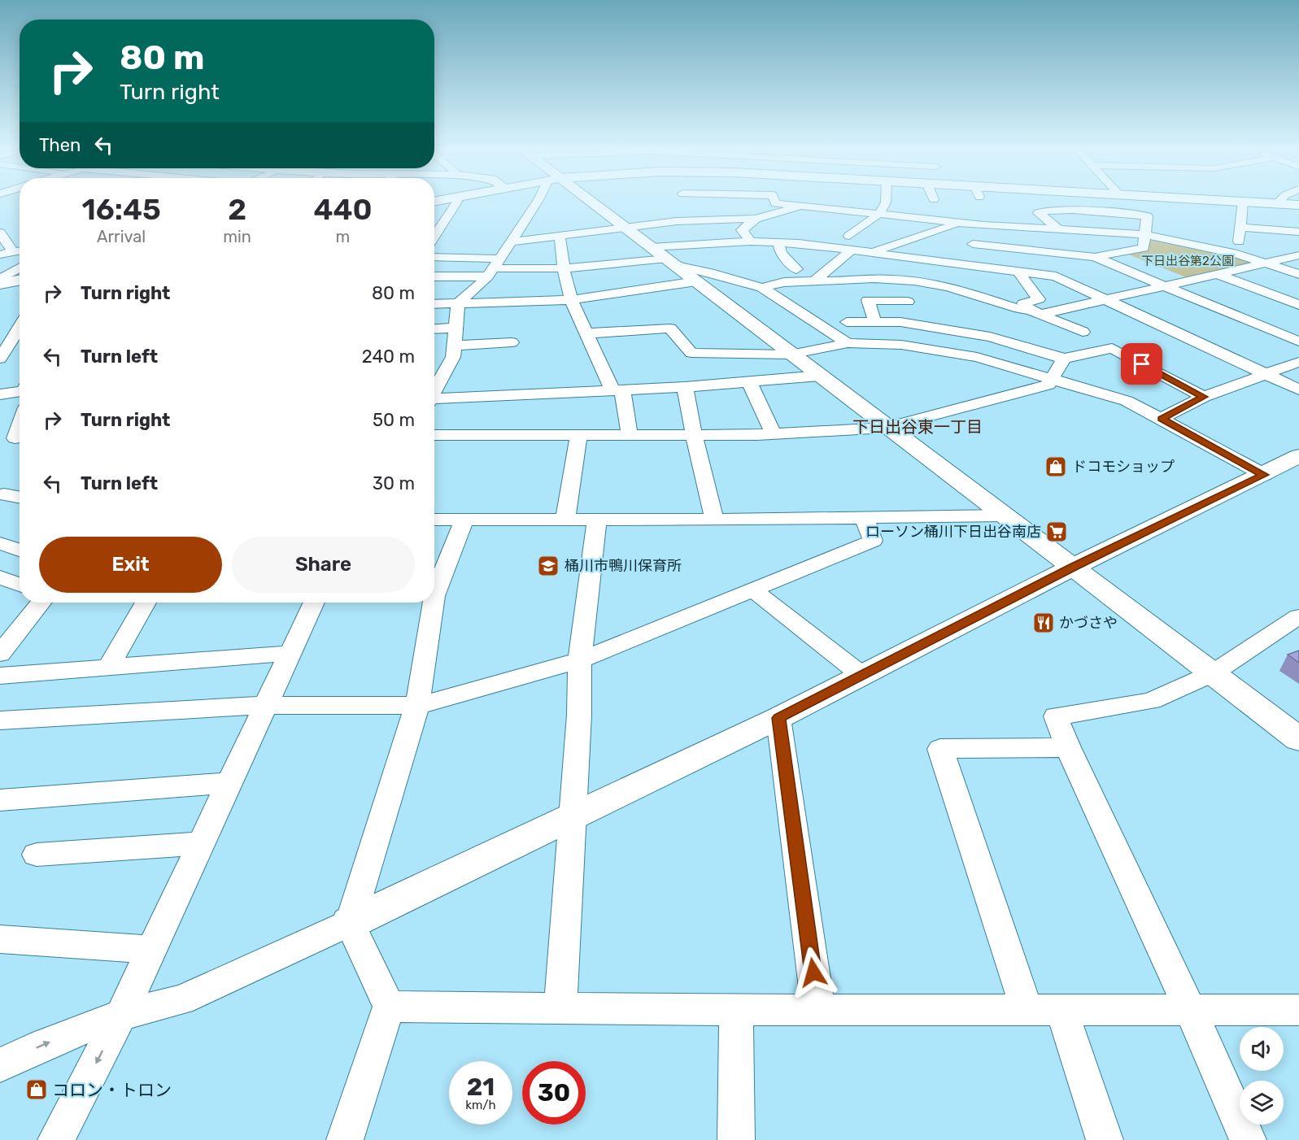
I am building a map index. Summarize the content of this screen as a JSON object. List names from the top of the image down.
{
  "districts": ["下日出谷東一丁目"],
  "parks": ["下日出谷第2公園"],
  "places": {
    "shop": ["ドコモショップ", "コロン・トロン"],
    "supermarket": ["ローソン桶川下日出谷南店"],
    "school or university": ["桶川市鴨川保育所"],
    "restaurant": ["かづさや"]
  },
  "page": {
    "turn": ["80 m", "Turn right"],
    "then": "Then",
    "eta": [
      "16:45",
      "Arrival",
      "2",
      "min",
      "440",
      "m"
    ],
    "list": [
      {
        "name": "Turn right",
        "value": "80 m"
      },
      {
        "name": "Turn left",
        "value": "240 m"
      },
      {
        "name": "Turn right",
        "value": "50 m"
      },
      {
        "name": "Turn left",
        "value": "30 m"
      }
    ],
    "buttons": ["Exit", "Share"],
    "speed": "21 km/h",
    "limit": "30"
  }
}
